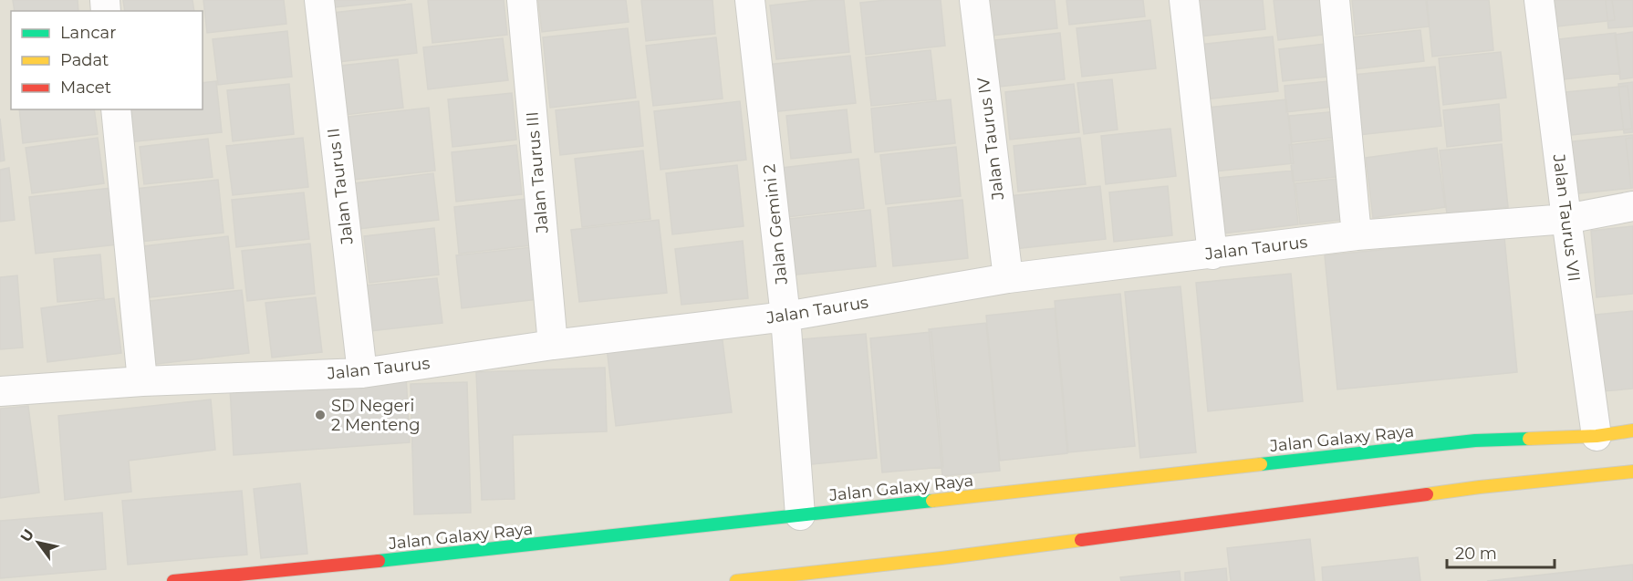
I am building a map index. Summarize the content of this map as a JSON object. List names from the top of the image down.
{
  "streets": {
    "street": [
      "Jalan Taurus IV",
      "Jalan Taurus III",
      "Jalan Taurus II",
      "Jalan Taurus VII",
      "Jalan Gemini 2",
      "Jalan Taurus",
      "Jalan Galaxy Raya"
    ]
  },
  "crossings": [
    ["Jalan Taurus IV", "Jalan Taurus"],
    ["Jalan Taurus III", "Jalan Taurus"],
    ["Jalan Taurus II", "Jalan Taurus"],
    ["Jalan Taurus VII", "Jalan Taurus"],
    ["Jalan Taurus VII", "Jalan Galaxy Raya"],
    ["Jalan Gemini 2", "Jalan Taurus"],
    ["Jalan Gemini 2", "Jalan Galaxy Raya"]
  ],
  "places": ["SD Negeri 2 Menteng"],
  "legend": ["Lancar", "Padat", "Macet"],
  "scale_bar": "20 m",
  "north": "top left"
}
